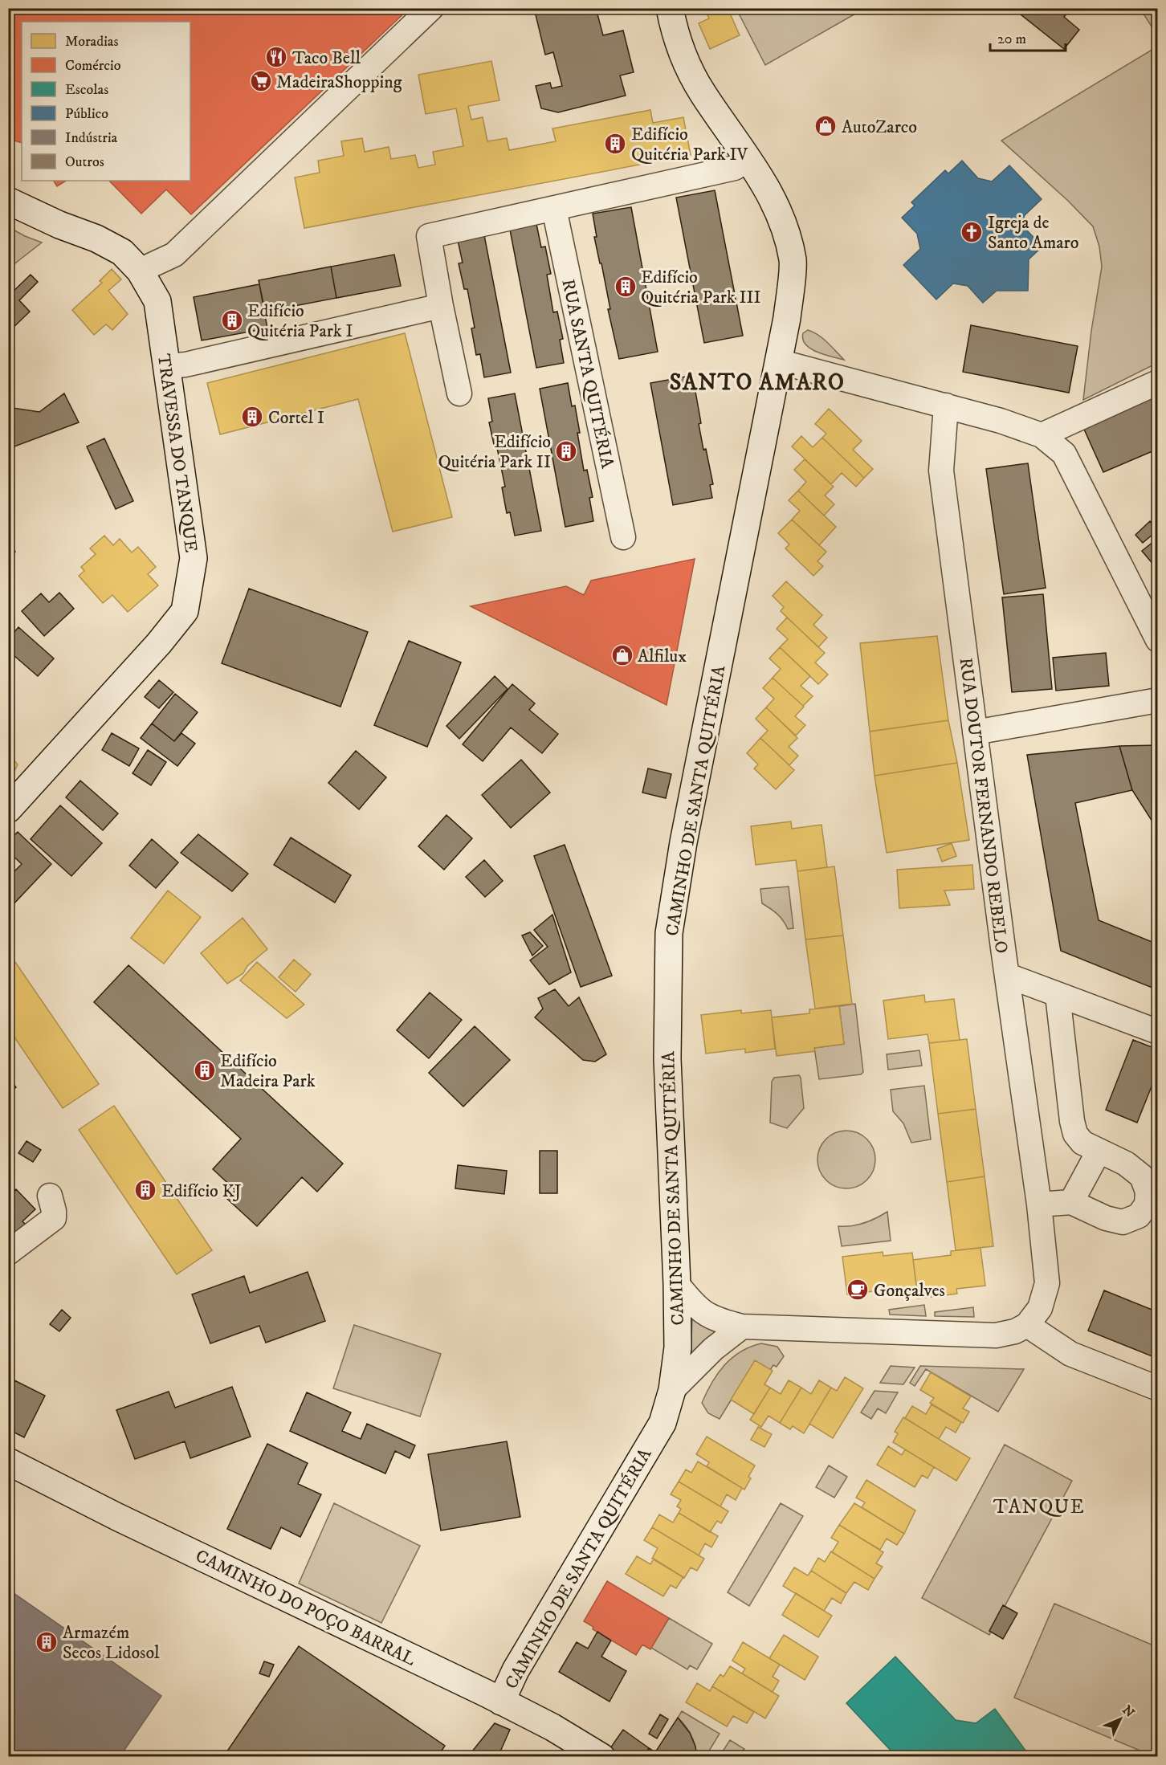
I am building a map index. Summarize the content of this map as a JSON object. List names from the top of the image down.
{
  "streets": {
    "street": [
      "RUA SANTA QUITÉRIA",
      "TRAVESSA DO TANQUE",
      "CAMINHO DE SANTA QUITÉRIA",
      "RUA DOUTOR FERNANDO REBELO",
      "CAMINHO DO POÇO BARRAL"
    ]
  },
  "crossings": [
    ["CAMINHO DE SANTA QUITÉRIA", "CAMINHO DO POÇO BARRAL"]
  ],
  "districts": ["SANTO AMARO", "TANQUE"],
  "places": {
    "restaurant": ["Taco Bell"],
    "supermarket": ["MadeiraShopping"],
    "shop": ["AutoZarco", "Alfilux"],
    "building": [
      "Edifício Quitéria Park IV",
      "Edifício Quitéria Park III",
      "Edifício Quitéria Park I",
      "Cortel I",
      "Edifício Quitéria Park II",
      "Edifício Madeira Park",
      "Edifício KJ",
      "Armazém Secos Lidosol"
    ],
    "church": ["Igreja de Santo Amaro"],
    "cafe": ["Gonçalves"]
  },
  "legend": [
    "Moradias",
    "Comércio",
    "Escolas",
    "Público",
    "Indústria",
    "Outros"
  ],
  "scale_bar": "20 m",
  "north": "top right"
}
